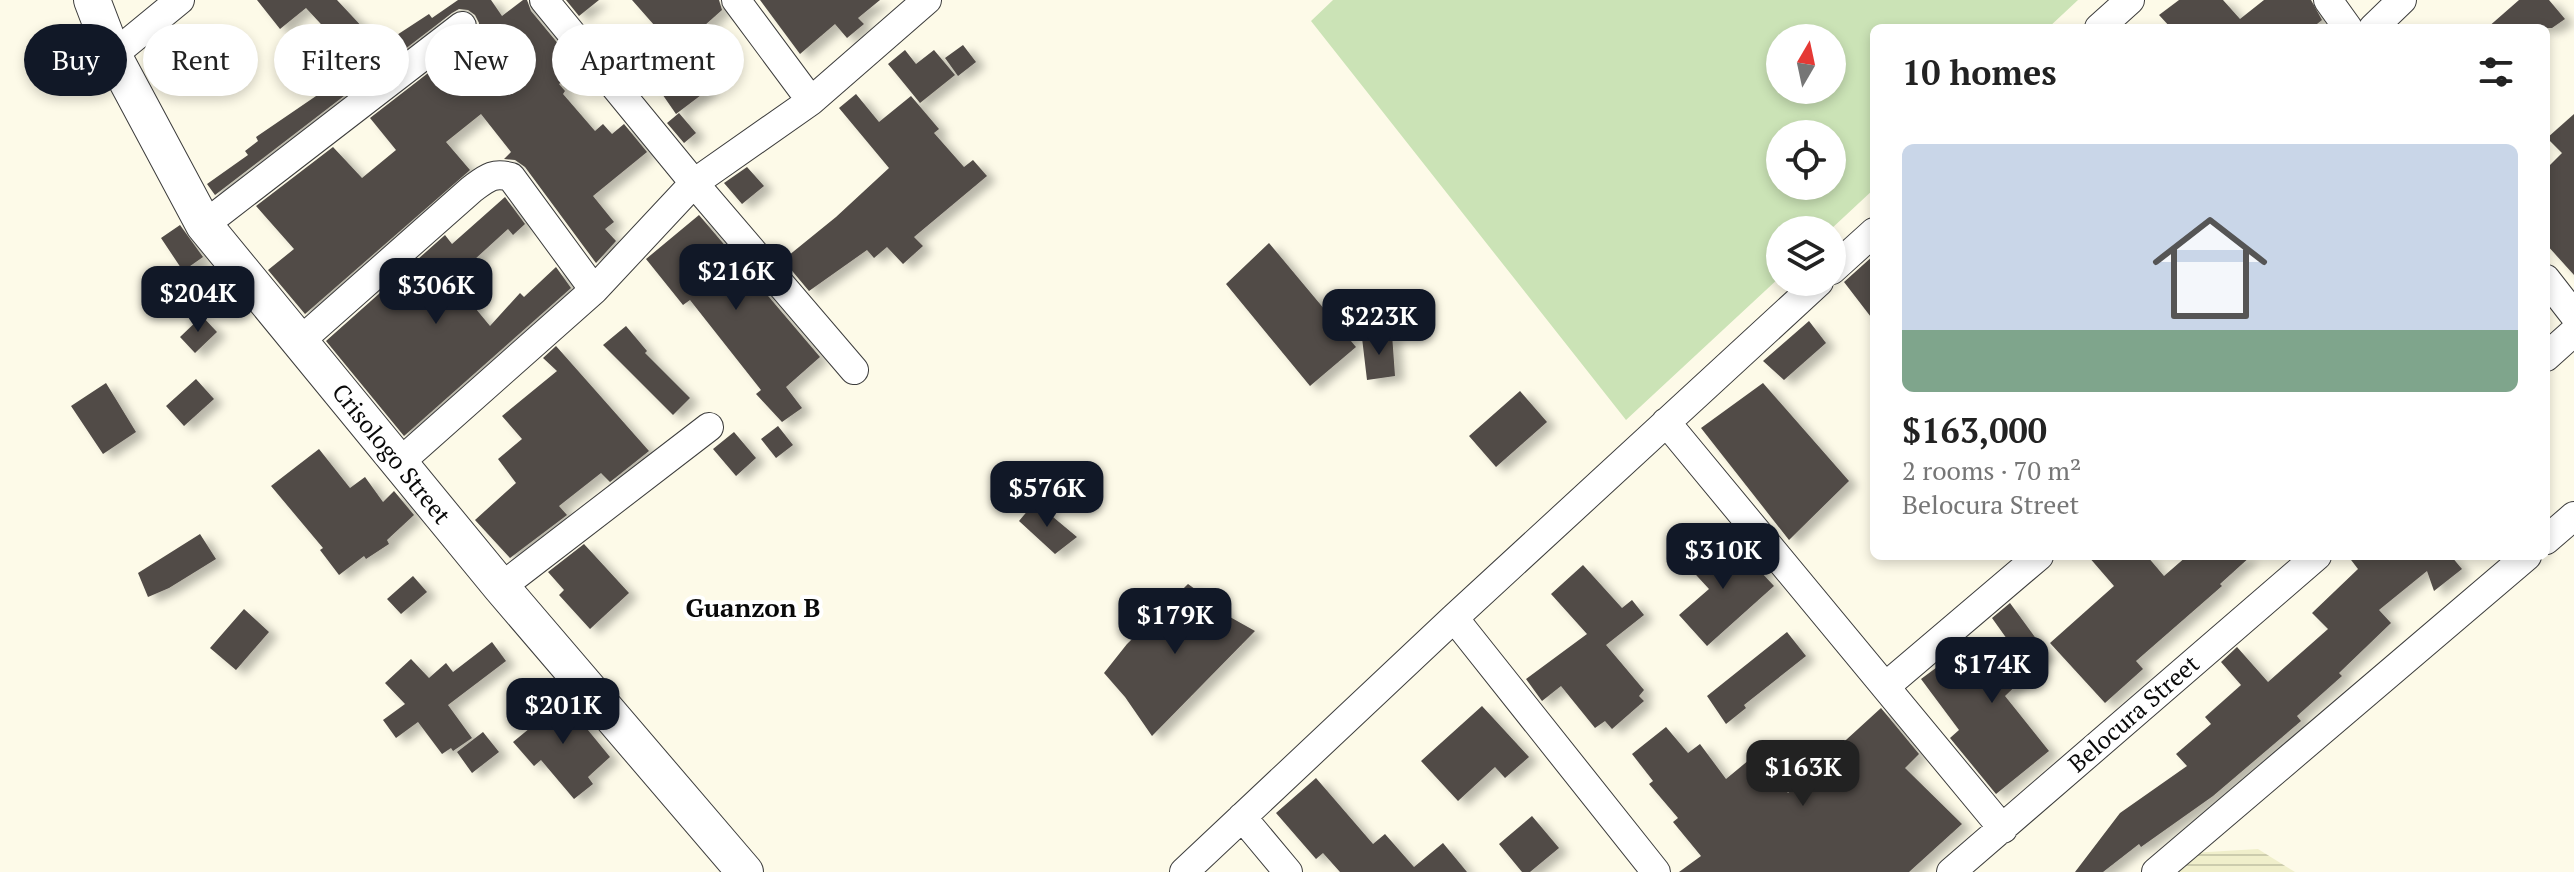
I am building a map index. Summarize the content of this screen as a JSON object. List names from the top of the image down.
{
  "streets": {
    "street": ["Crisologo Street", "Belocura Street"]
  },
  "districts": ["Guanzon B"],
  "north": "top",
  "page": {
    "chip": [
      "Buy",
      "Rent",
      "Filters",
      "New",
      "Apartment"
    ],
    "heading": "10 homes",
    "list": [
      {
        "name": "$163,000",
        "note": "2 rooms · 70 m² · Belocura Street"
      }
    ],
    "price": [
      "$216K",
      "$306K",
      "$204K",
      "$223K",
      "$576K",
      "$310K",
      "$179K",
      "$174K",
      "$201K",
      "$163K"
    ]
  }
}
